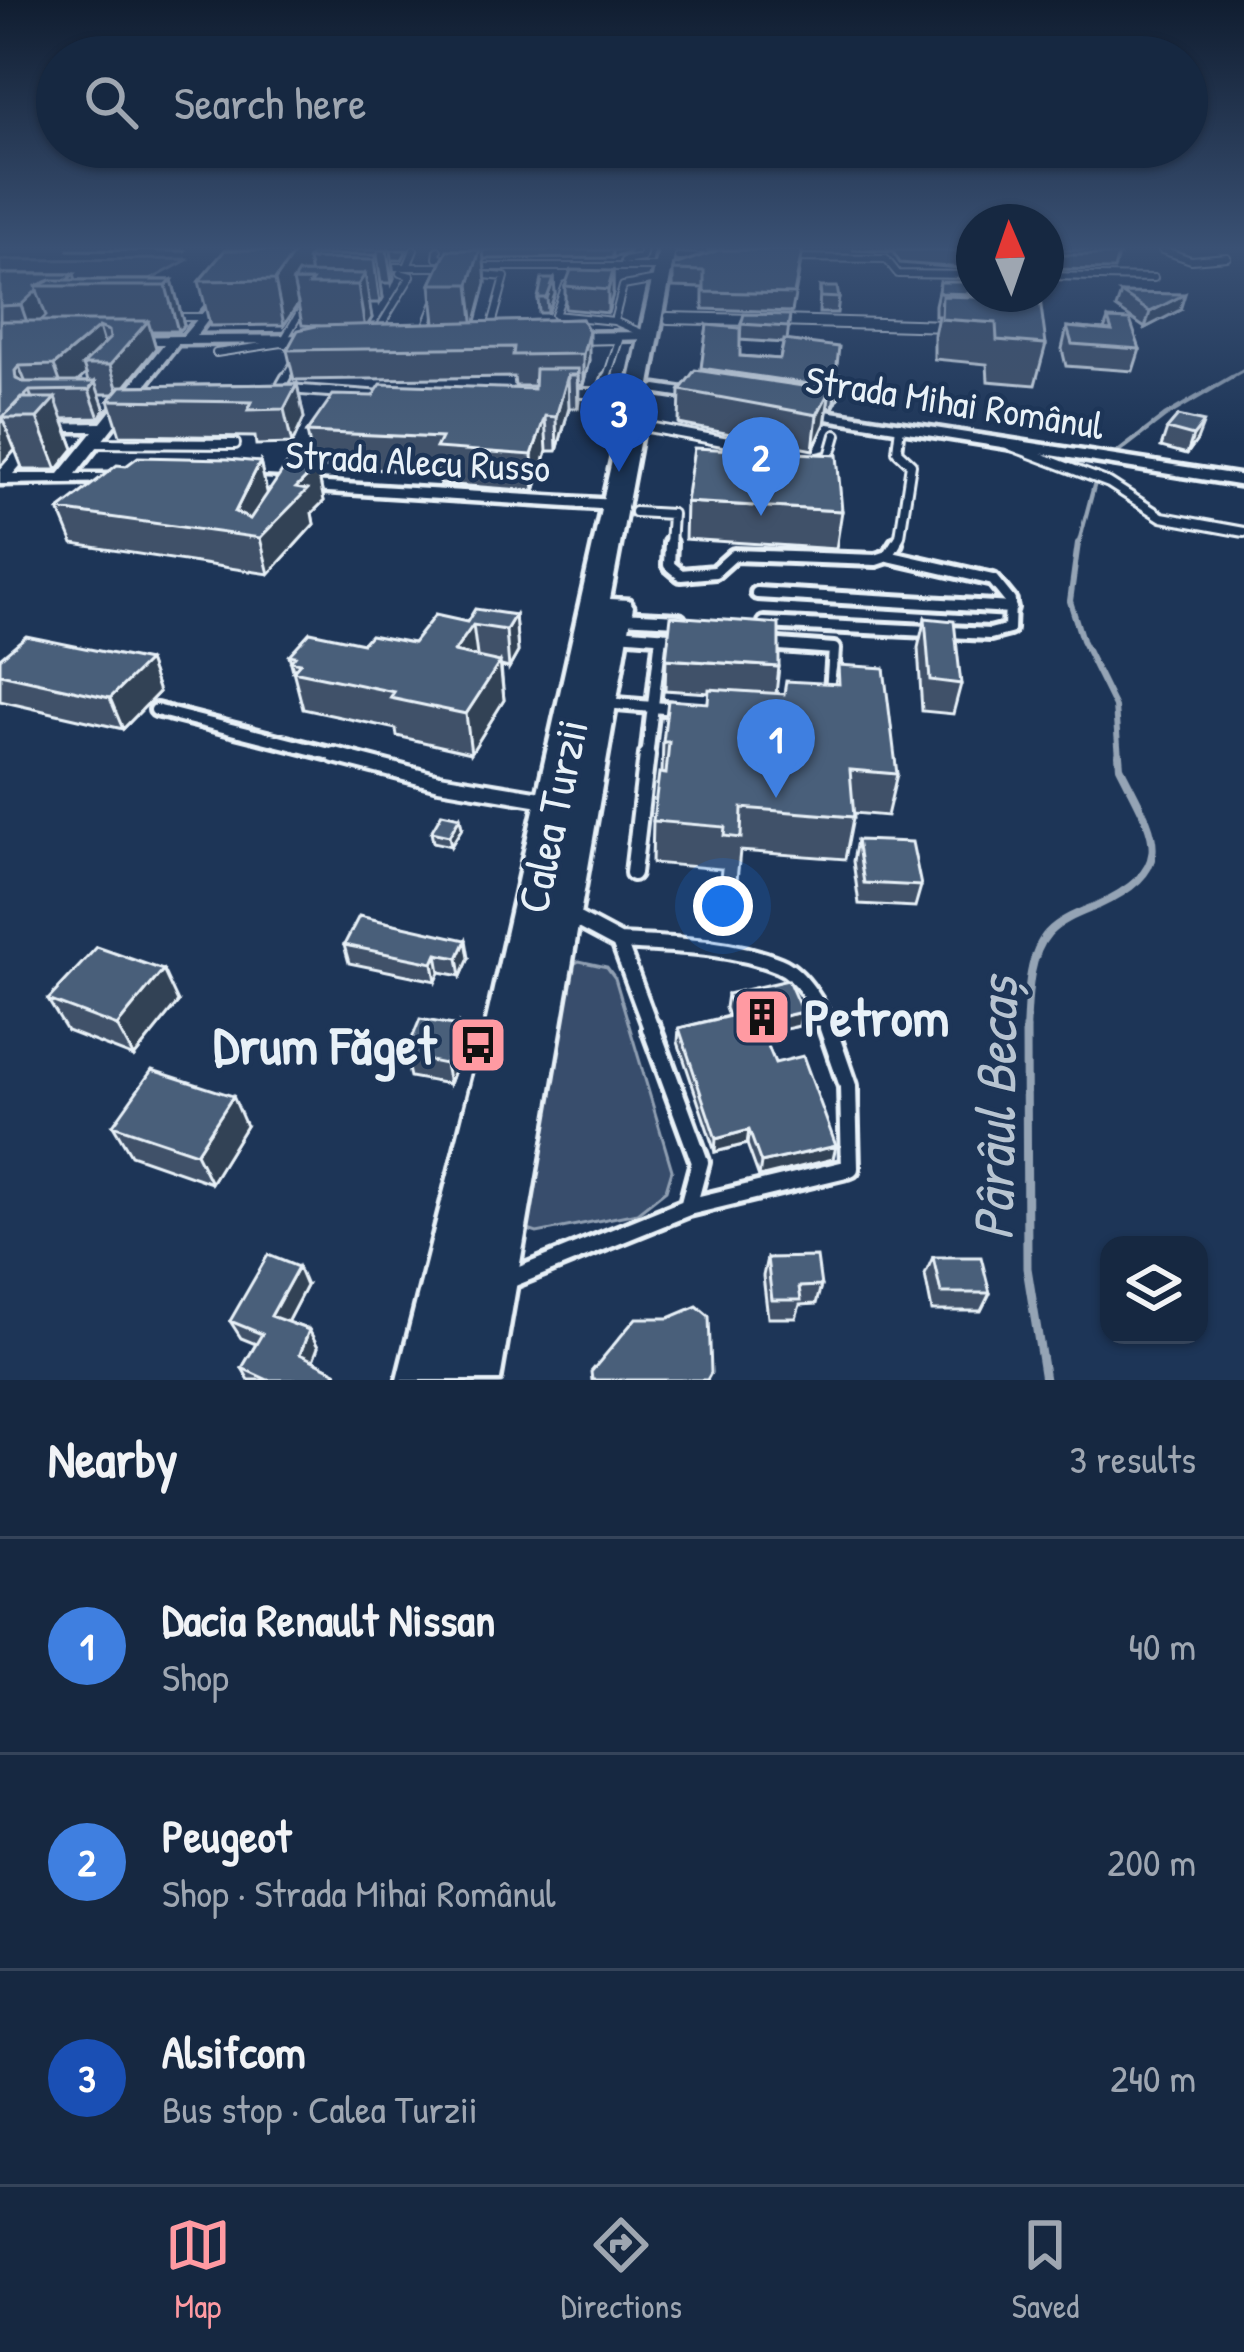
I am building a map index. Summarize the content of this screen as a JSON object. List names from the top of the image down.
{
  "streets": {
    "main road": ["Calea Turzii"],
    "street": ["Strada Mihai Românul", "Strada Alecu Russo"]
  },
  "crossings": [
    ["Strada Alecu Russo", "Calea Turzii"]
  ],
  "water": ["Pârâul Becaș"],
  "places": {
    "building": ["Petrom"],
    "bus stop": ["Drum Făget"]
  },
  "north": "top",
  "page": {
    "search": "Search here",
    "pins": ["3", "2", "1"],
    "heading": ["Nearby", "3 results"],
    "list": [
      {
        "mark": "1",
        "name": "Dacia Renault Nissan",
        "note": "Shop",
        "value": "40 m"
      },
      {
        "mark": "2",
        "name": "Peugeot",
        "note": "Shop · Strada Mihai Românul",
        "value": "200 m"
      },
      {
        "mark": "3",
        "name": "Alsifcom",
        "note": "Bus stop · Calea Turzii",
        "value": "240 m"
      }
    ],
    "nav": ["Map", "Directions", "Saved"]
  }
}
